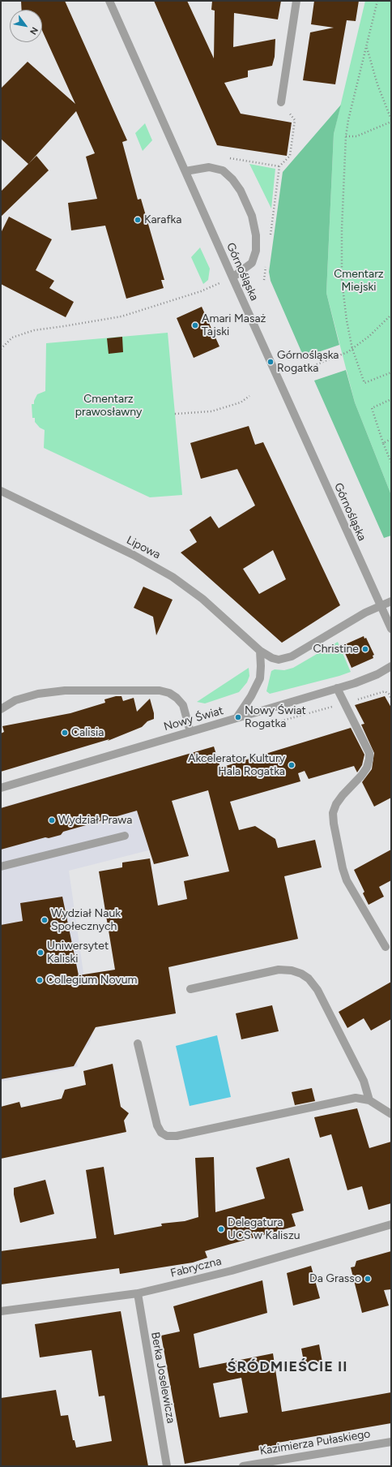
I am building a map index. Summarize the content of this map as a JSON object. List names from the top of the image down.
{
  "streets": {
    "street": [
      "Górnośląska",
      "Lipowa",
      "Nowy Świat",
      "Fabryczna",
      "Berka Joselewicza",
      "Kazimierza Pułaskiego"
    ]
  },
  "crossings": [
    ["Fabryczna", "Berka Joselewicza"]
  ],
  "districts": ["ŚRÓDMIEŚCIE II"],
  "parks": ["Cmentarz Miejski", "Cmentarz prawosławny"],
  "places": [
    "Karafka",
    "Amari Masaż Tajski",
    "Górnośląska Rogatka",
    "Christine",
    "Nowy Świat Rogatka",
    "Calisia",
    "Akcelerator Kultury Hala Rogatka",
    "Wydział Prawa",
    "Wydział Nauk Społecznych",
    "Uniwersytet Kaliski",
    "Collegium Novum",
    "Delegatura UCS w Kaliszu",
    "Da Grasso"
  ],
  "north": "bottom right"
}
